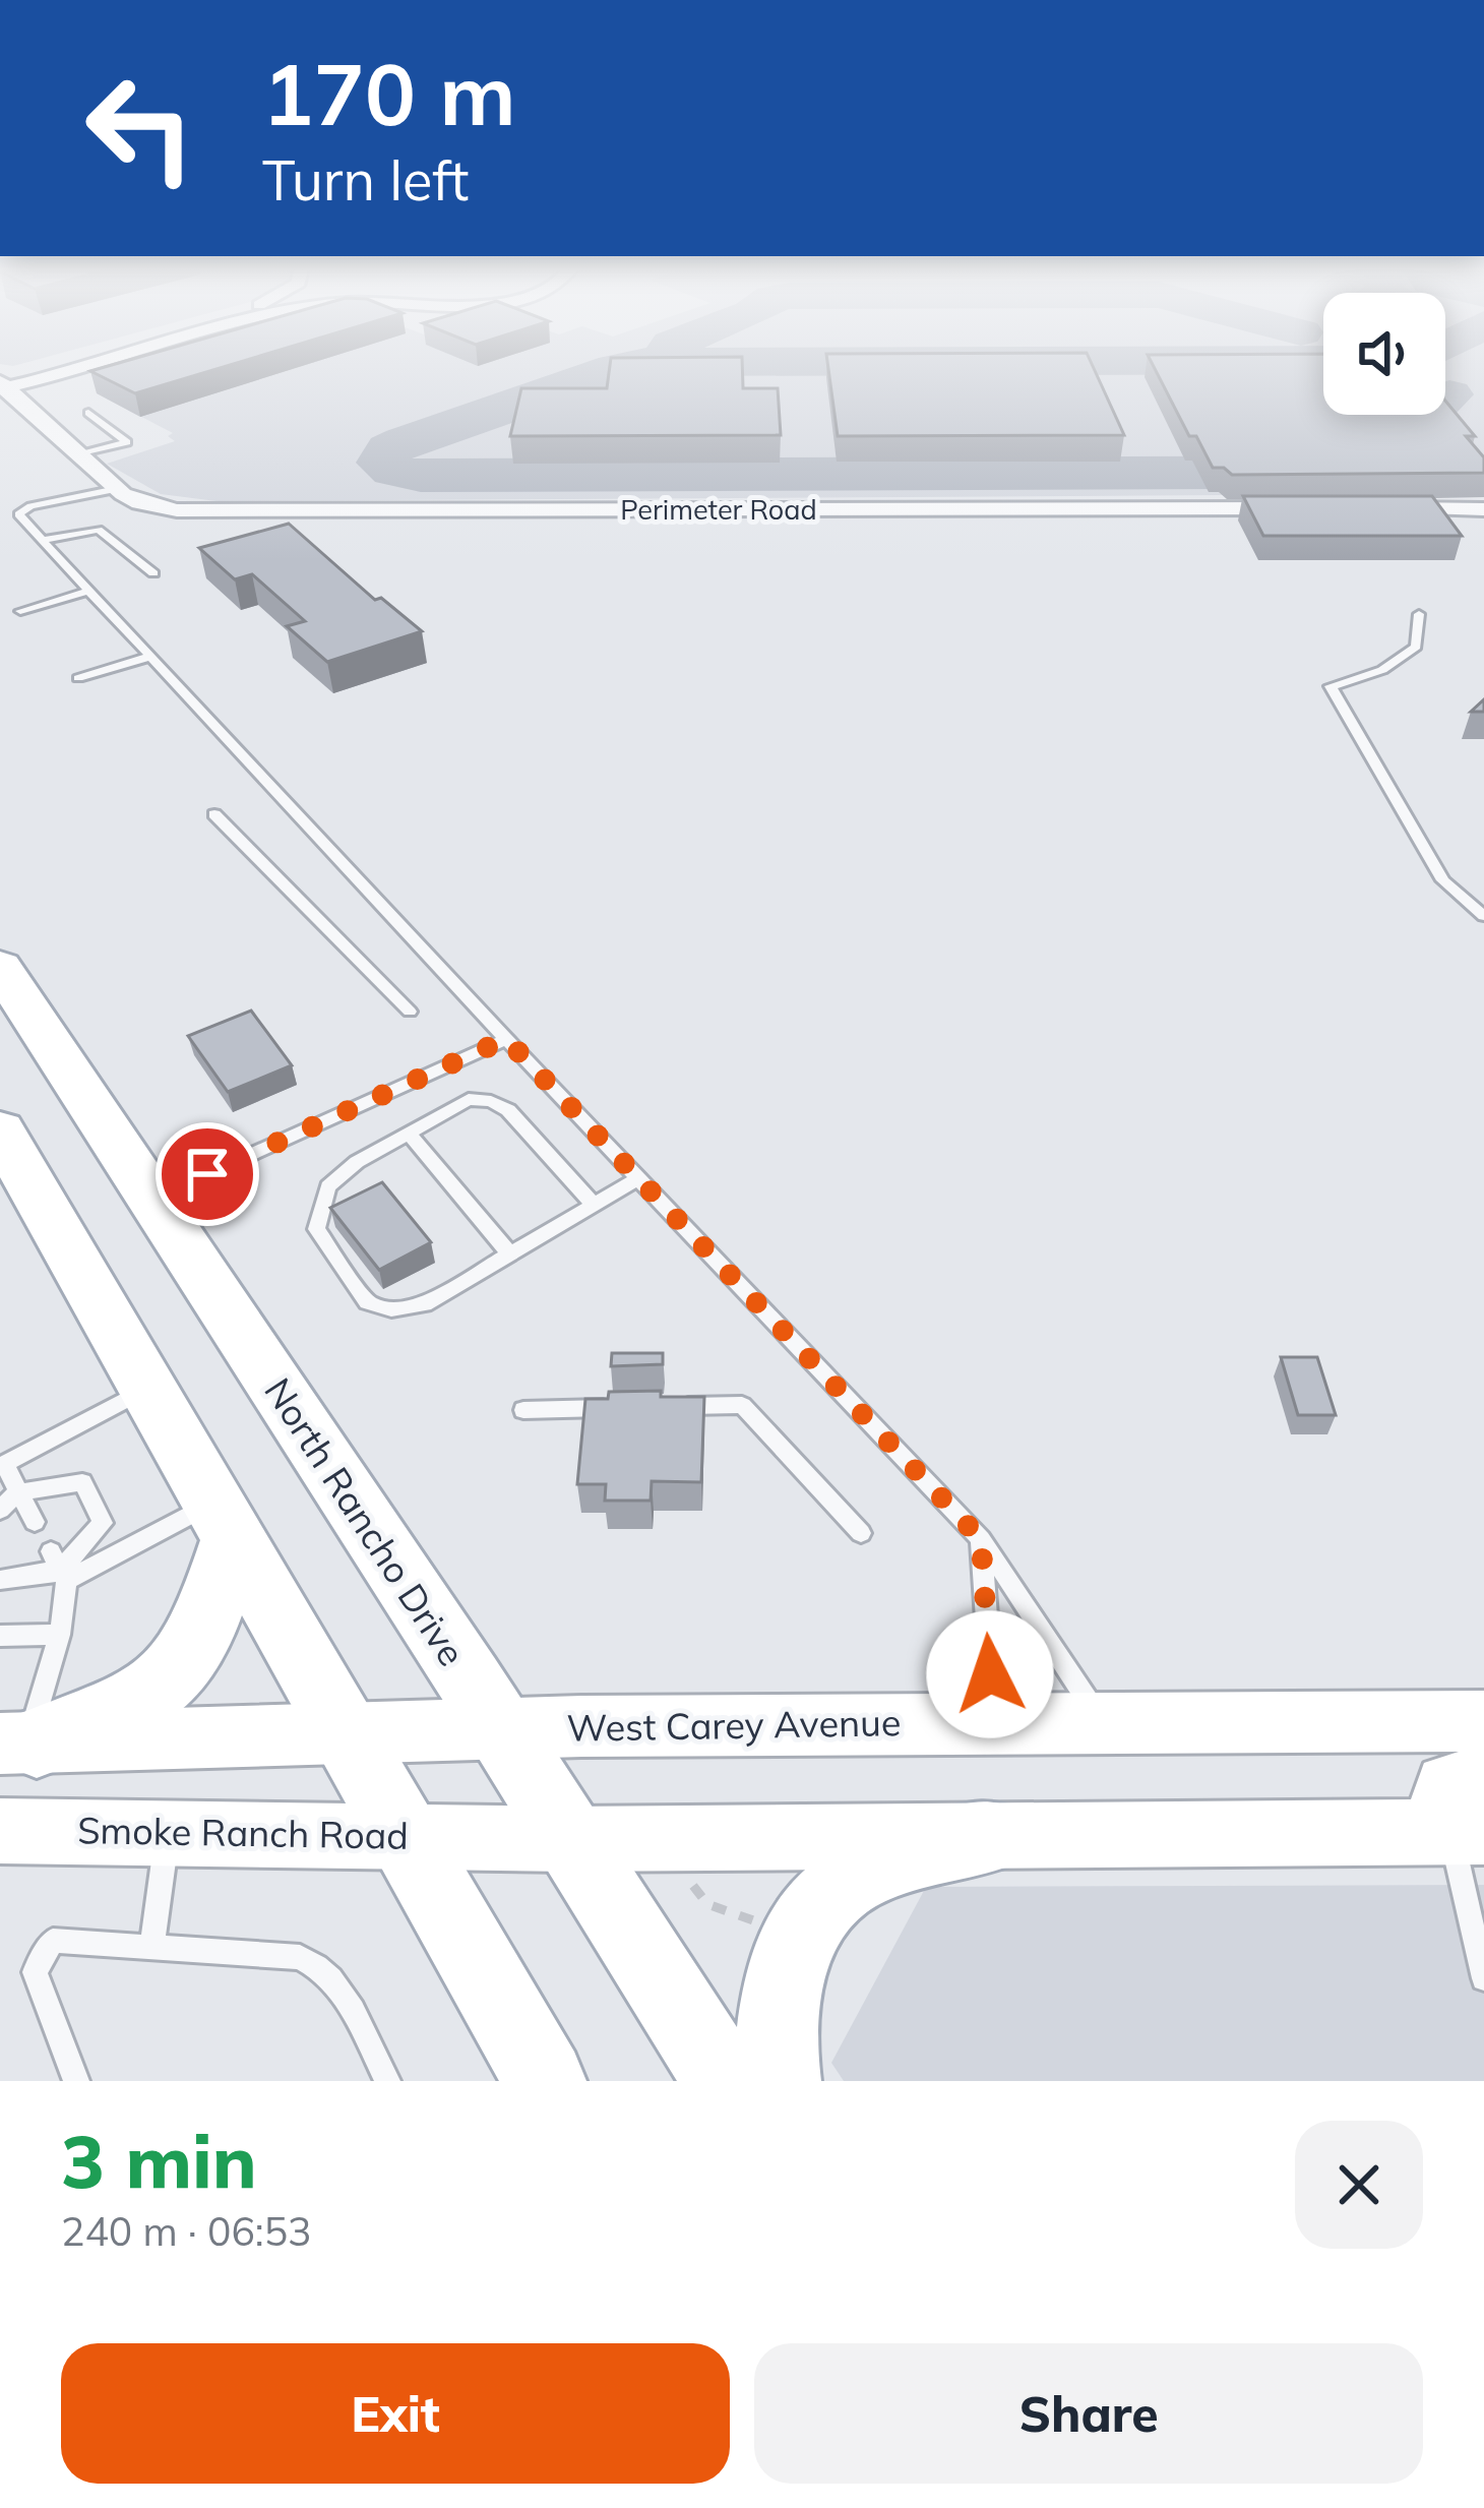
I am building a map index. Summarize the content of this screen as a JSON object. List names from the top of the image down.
{
  "streets": {
    "main road": ["North Rancho Drive", "West Carey Avenue", "Smoke Ranch Road"],
    "street": ["Perimeter Road"]
  },
  "crossings": [
    ["North Rancho Drive", "West Carey Avenue"],
    ["North Rancho Drive", "Smoke Ranch Road"]
  ],
  "page": {
    "turn": ["170 m", "Turn left"],
    "heading": ["3 min", "240 m · 06:53"],
    "buttons": ["Exit", "Share"]
  }
}
